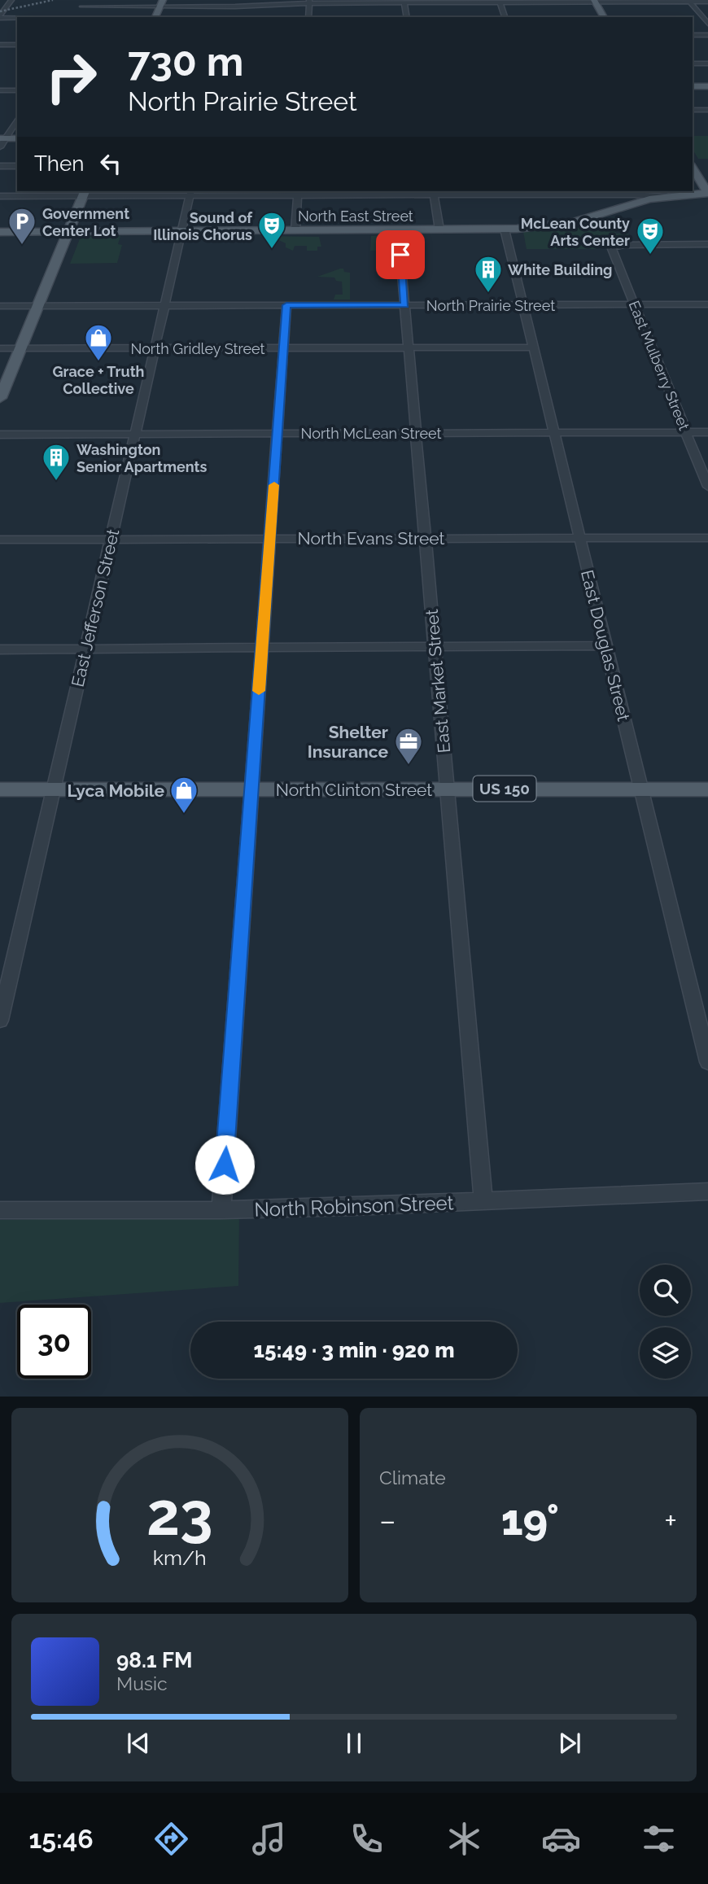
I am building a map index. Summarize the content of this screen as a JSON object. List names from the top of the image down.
{
  "streets": {
    "main road": ["North East Street", "US 150", "North Clinton Street"],
    "street": [
      "North Prairie Street",
      "North Gridley Street",
      "East Mulberry Street",
      "North McLean Street",
      "North Evans Street",
      "East Jefferson Street",
      "East Douglas Street",
      "East Market Street",
      "North Robinson Street"
    ]
  },
  "crossings": [
    ["North East Street", "East Jefferson Street"],
    ["North East Street", "East Douglas Street"],
    ["North East Street", "East Market Street"],
    ["North Prairie Street", "East Mulberry Street"],
    ["North Prairie Street", "East Jefferson Street"],
    ["North Prairie Street", "East Douglas Street"],
    ["North Prairie Street", "East Market Street"],
    ["North Gridley Street", "East Jefferson Street"],
    ["North Gridley Street", "East Douglas Street"],
    ["North Gridley Street", "East Market Street"],
    ["East Mulberry Street", "North McLean Street"],
    ["North McLean Street", "East Jefferson Street"],
    ["North McLean Street", "East Douglas Street"],
    ["North McLean Street", "East Market Street"],
    ["North Evans Street", "East Jefferson Street"],
    ["North Evans Street", "East Douglas Street"],
    ["North Evans Street", "East Market Street"],
    ["East Jefferson Street", "North Clinton Street"],
    ["East Douglas Street", "North Clinton Street"],
    ["East Market Street", "North Clinton Street"],
    ["East Market Street", "North Robinson Street"]
  ],
  "places": {
    "parking": ["Government Center Lot"],
    "theatre": ["Sound of Illinois Chorus", "McLean County Arts Center"],
    "building": ["White Building", "Washington Senior Apartments"],
    "shop": ["Grace + Truth Collective", "Lyca Mobile"],
    "office": ["Shelter Insurance"]
  },
  "page": {
    "turn": ["730 m", "North Prairie Street"],
    "then": "Then",
    "limit": "30",
    "trip": "15:49 · 3 min · 920 m",
    "tile": "Climate",
    "heat": ["−", "19°", "+"],
    "song": ["98.1 FM", "Music"],
    "tabs": "15:46",
    "gauge": ["23", "km/h"]
  }
}
